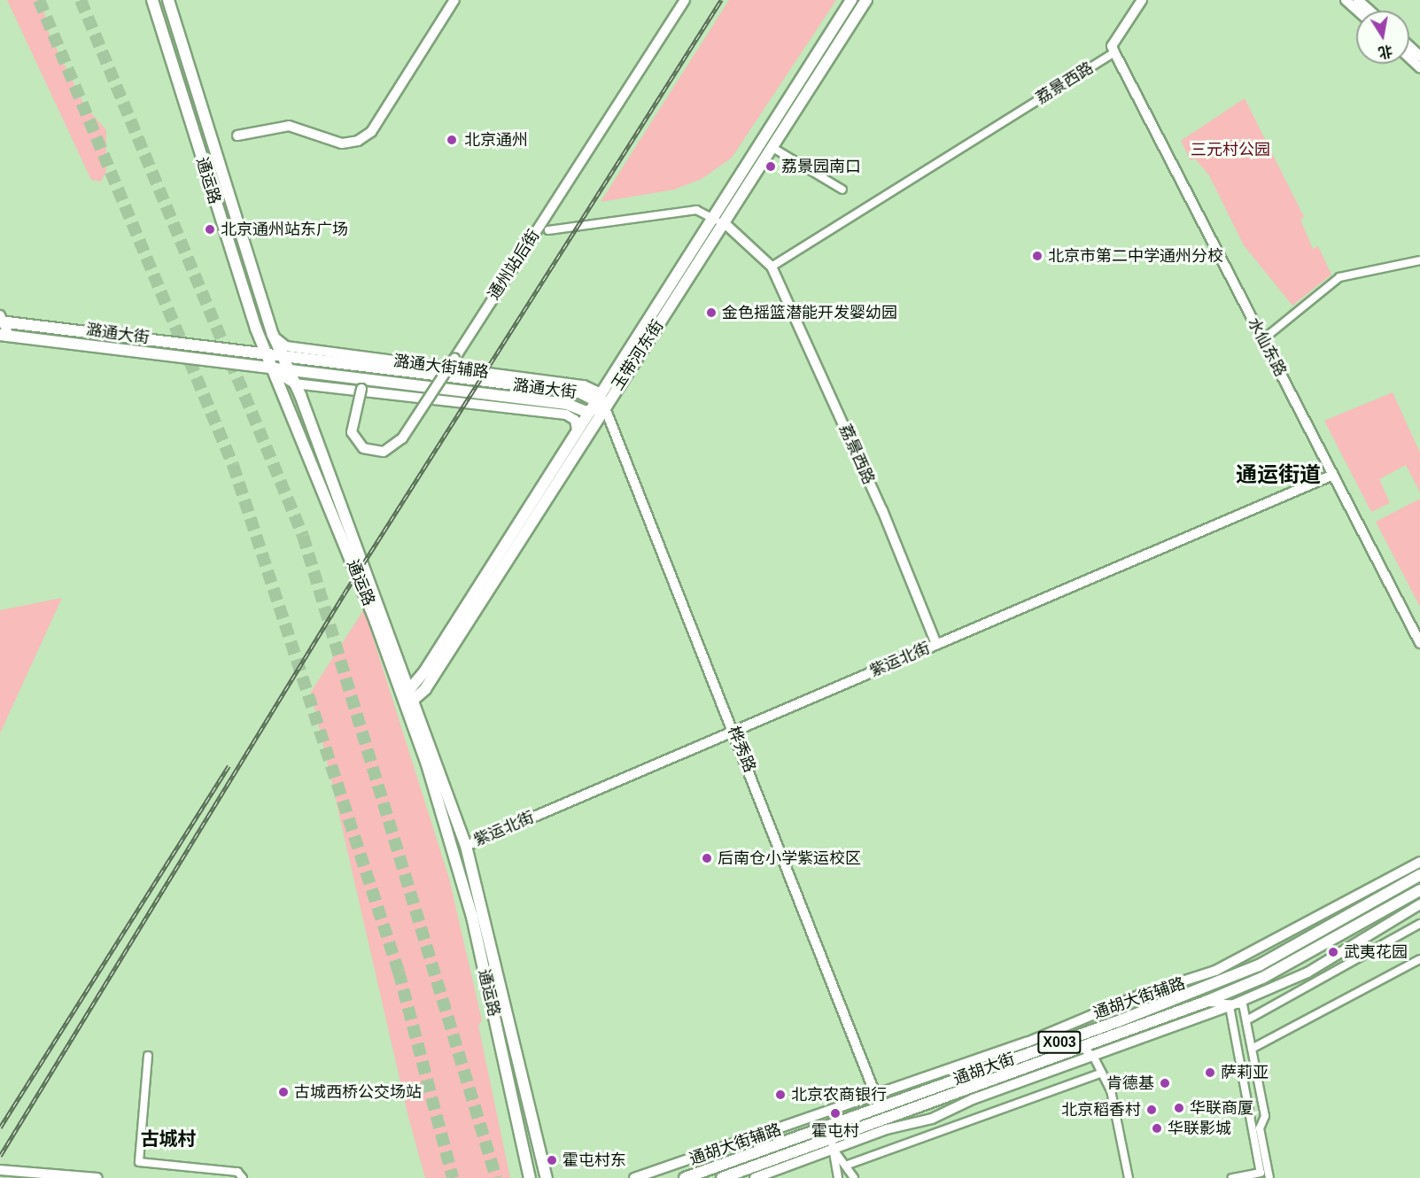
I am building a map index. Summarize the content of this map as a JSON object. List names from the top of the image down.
{
  "streets": {
    "main road": [
      "通运路",
      "潞通大街",
      "玉带河东街",
      "X003",
      "通胡大街"
    ],
    "street": [
      "荔景西路",
      "通州站后街",
      "水仙东路",
      "潞通大街辅路",
      "紫运北街",
      "桦秀路",
      "通胡大街辅路"
    ]
  },
  "crossings": [
    ["荔景西路", "水仙东路"],
    ["荔景西路", "玉带河东街"],
    ["荔景西路", "紫运北街"],
    ["通运路", "潞通大街"],
    ["通运路", "玉带河东街"],
    ["通运路", "潞通大街辅路"],
    ["通运路", "紫运北街"],
    ["通州站后街", "潞通大街辅路"],
    ["潞通大街", "玉带河东街"],
    ["潞通大街", "潞通大街辅路"],
    ["潞通大街", "桦秀路"],
    ["水仙东路", "紫运北街"],
    ["玉带河东街", "潞通大街辅路"],
    ["玉带河东街", "桦秀路"],
    ["紫运北街", "桦秀路"],
    ["桦秀路", "通胡大街辅路"]
  ],
  "districts": ["通运街道", "古城村"],
  "parks": ["三元村公园"],
  "places": [
    "北京通州",
    "荔景园南口",
    "北京通州站东广场",
    "北京市第二中学通州分校",
    "金色摇篮潜能开发婴幼园",
    "后南仓小学紫运校区",
    "武夷花园",
    "萨莉亚",
    "肯德基",
    "古城西桥公交场站",
    "北京农商银行",
    "华联商厦",
    "北京稻香村",
    "霍屯村",
    "华联影城",
    "霍屯村东"
  ],
  "north": "bottom"
}
